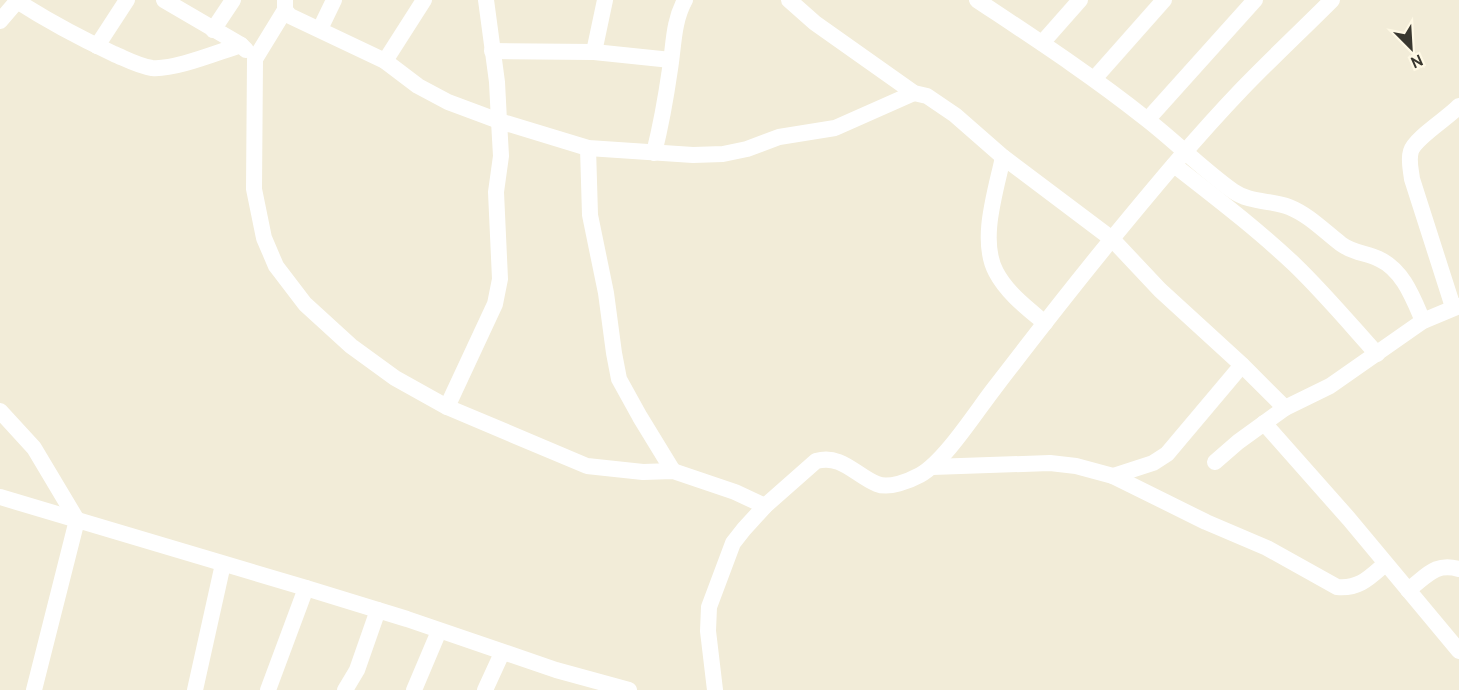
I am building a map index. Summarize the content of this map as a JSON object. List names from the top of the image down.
{
  "north": "bottom right"
}
